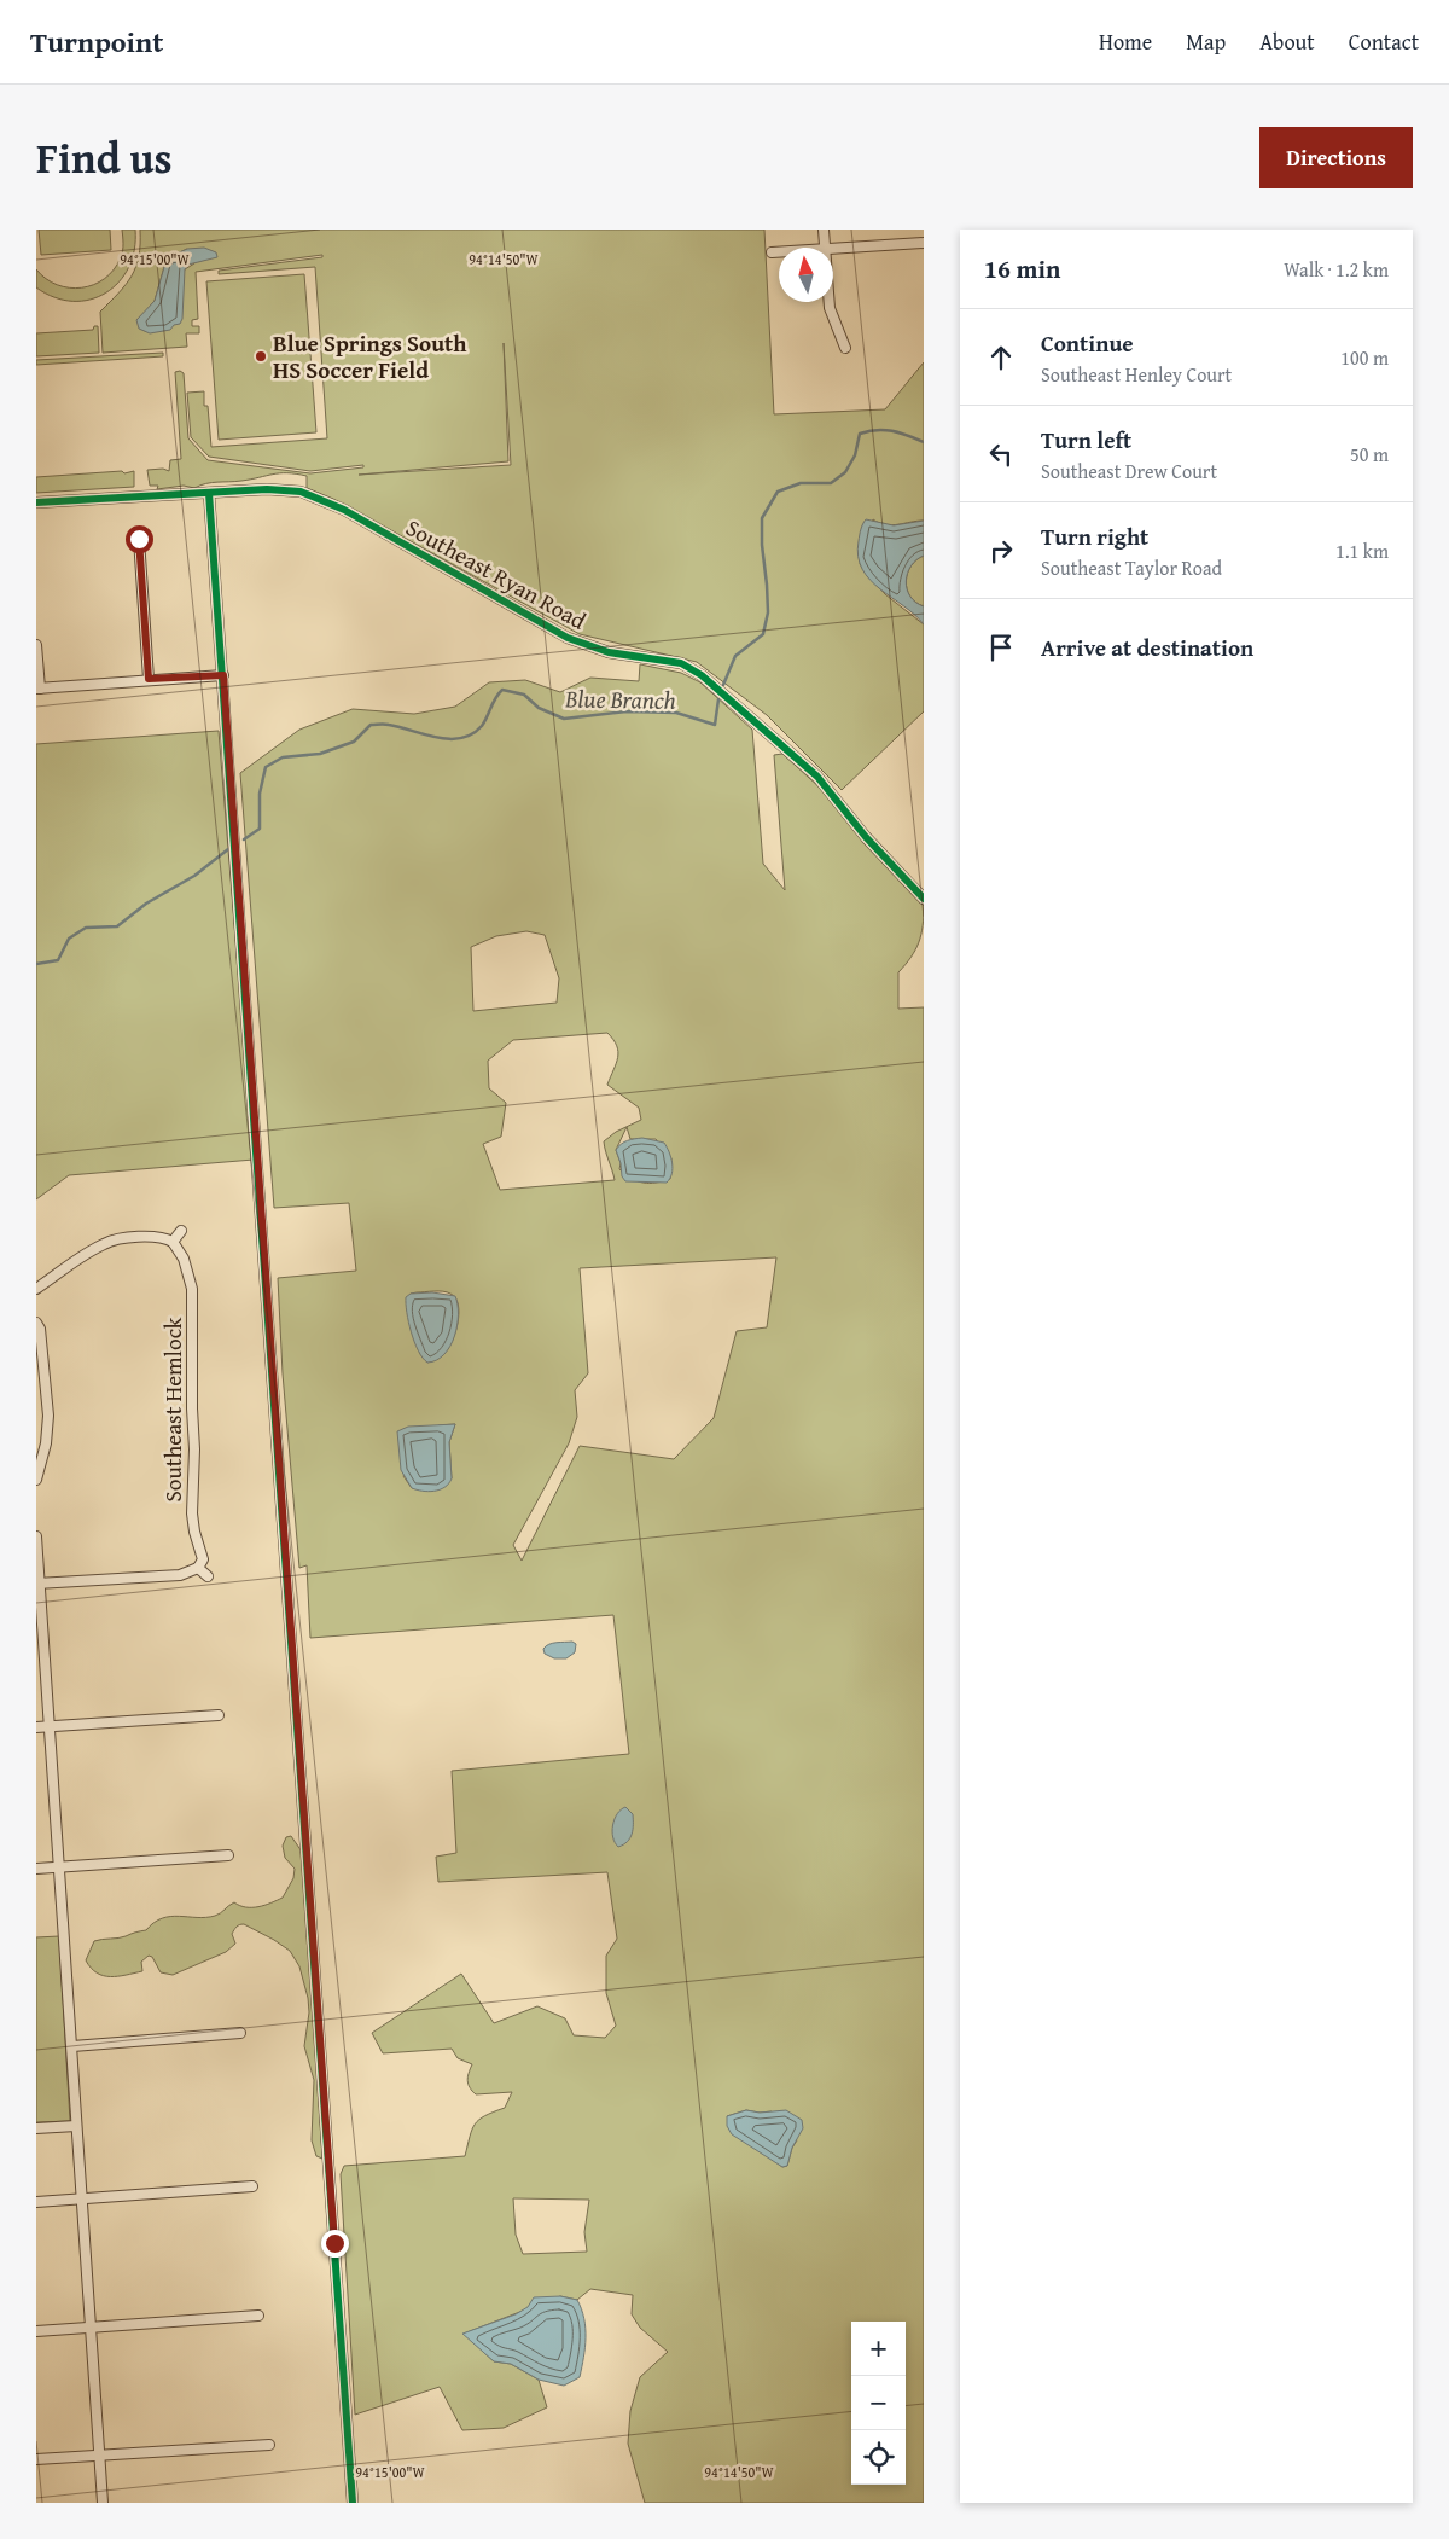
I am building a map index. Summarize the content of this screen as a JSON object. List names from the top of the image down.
{
  "streets": {
    "street": ["Southeast Ryan Road", "Southeast Hemlock"]
  },
  "water": ["Blue Branch"],
  "places": ["Blue Springs South HS Soccer Field"],
  "north": "top",
  "page": {
    "header": "Turnpoint",
    "nav": [
      "Home",
      "Map",
      "About",
      "Contact"
    ],
    "title": "Find us",
    "buttons": "Directions",
    "heading": ["16 min", "Walk · 1.2 km"],
    "list": [
      ["Continue", "Southeast Henley Court", "100 m"],
      ["Turn left", "Southeast Drew Court", "50 m"],
      ["Turn right", "Southeast Taylor Road", "1.1 km"],
      "Arrive at destination"
    ],
    "map_buttons": ["+", "−"]
  },
  "coordinates": ["94°15'00\"W", "94°14'50\"W"]
}
